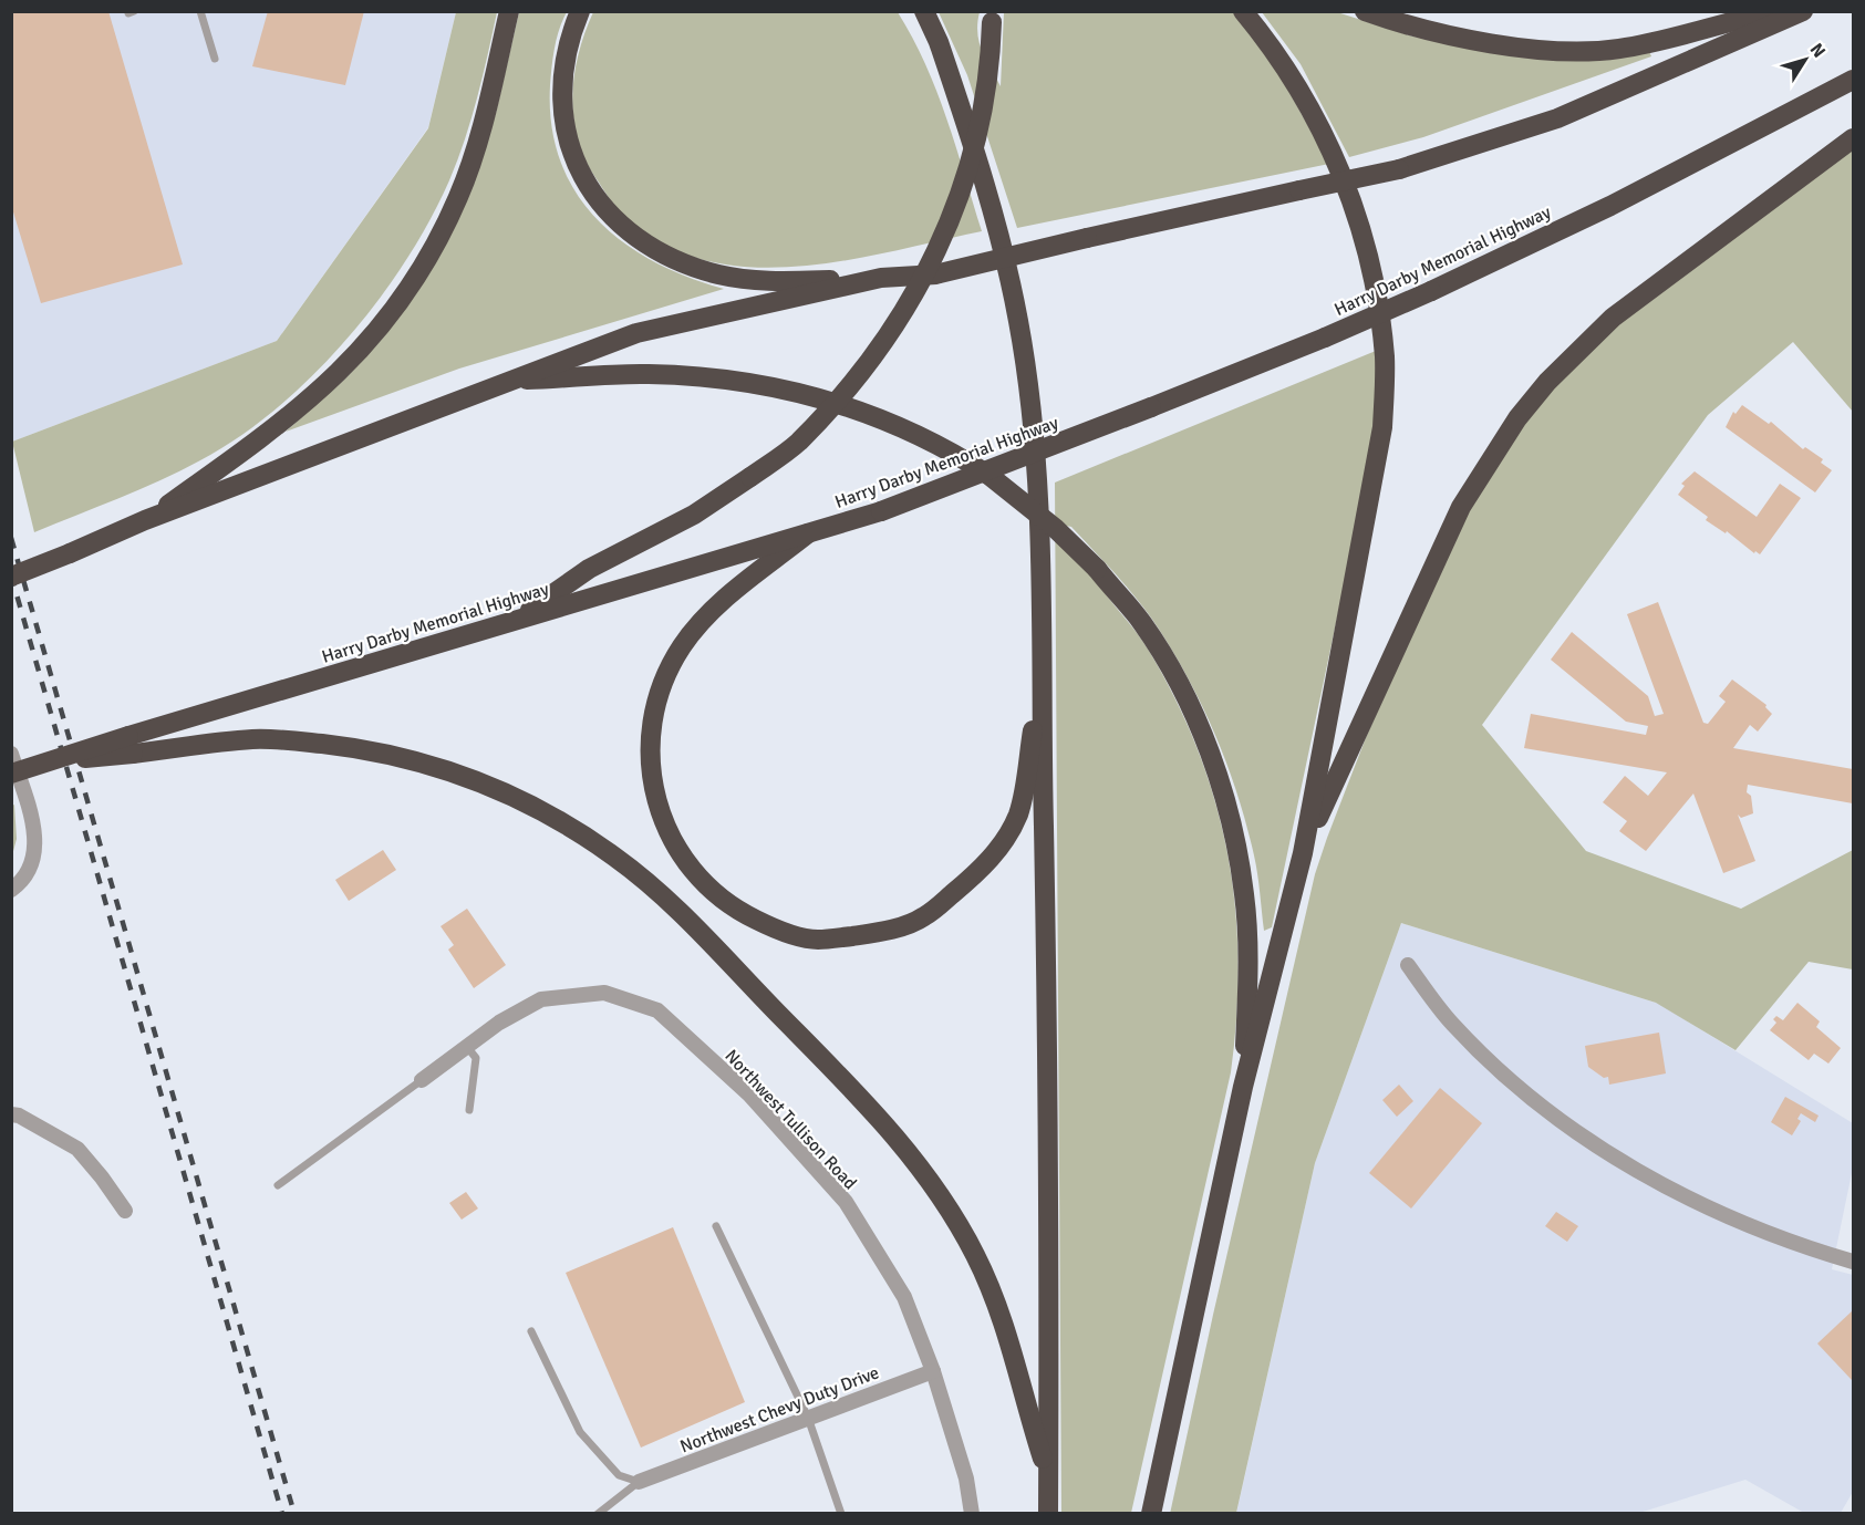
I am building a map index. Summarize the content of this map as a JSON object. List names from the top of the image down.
{
  "streets": {
    "highway": ["Harry Darby Memorial Highway"],
    "street": ["Northwest Tullison Road", "Northwest Chevy Duty Drive"]
  },
  "crossings": [
    ["Northwest Tullison Road", "Northwest Chevy Duty Drive"]
  ],
  "north": "top right"
}
